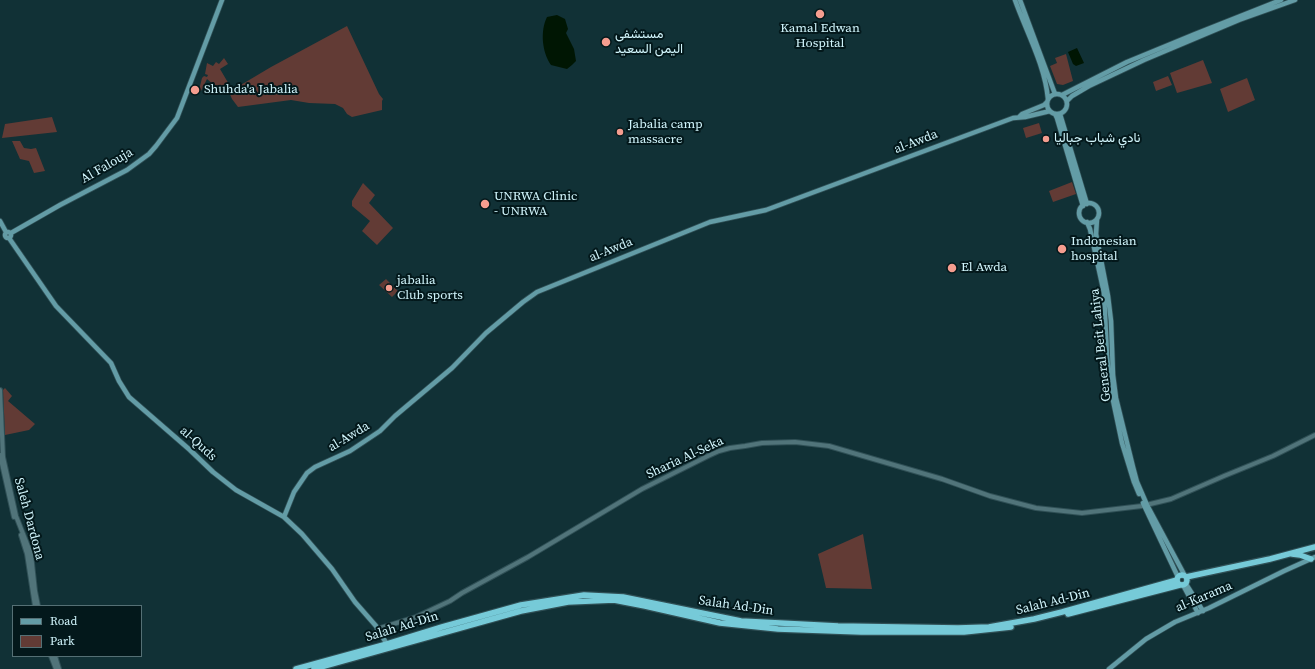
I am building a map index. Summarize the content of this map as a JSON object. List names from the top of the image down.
{
  "streets": {
    "highway": ["Salah Ad-Din"],
    "main road": [
      "al-Awda",
      "Al Falouja",
      "General Beit Lahiya",
      "al-Quds",
      "al-Karama"
    ],
    "street": ["Sharia Al-Seka", "Saleh Dardona"]
  },
  "crossings": [
    ["al-Awda", "al-Quds"],
    ["Al Falouja", "al-Quds"],
    ["General Beit Lahiya", "Sharia Al-Seka"],
    ["General Beit Lahiya", "al-Karama"],
    ["General Beit Lahiya", "Salah Ad-Din"],
    ["al-Quds", "Sharia Al-Seka"],
    ["al-Quds", "Salah Ad-Din"]
  ],
  "places": [
    "Kamal Edwan Hospital",
    "مستشفى اليمن السعيد",
    "Shuhda'a Jabalia",
    "Jabalia camp massacre",
    "نادي شباب جباليا",
    "UNRWA Clinic - UNRWA",
    "Indonesian hospital",
    "El Awda",
    "jabalia Club sports"
  ],
  "legend": ["Road", "Park"]
}
